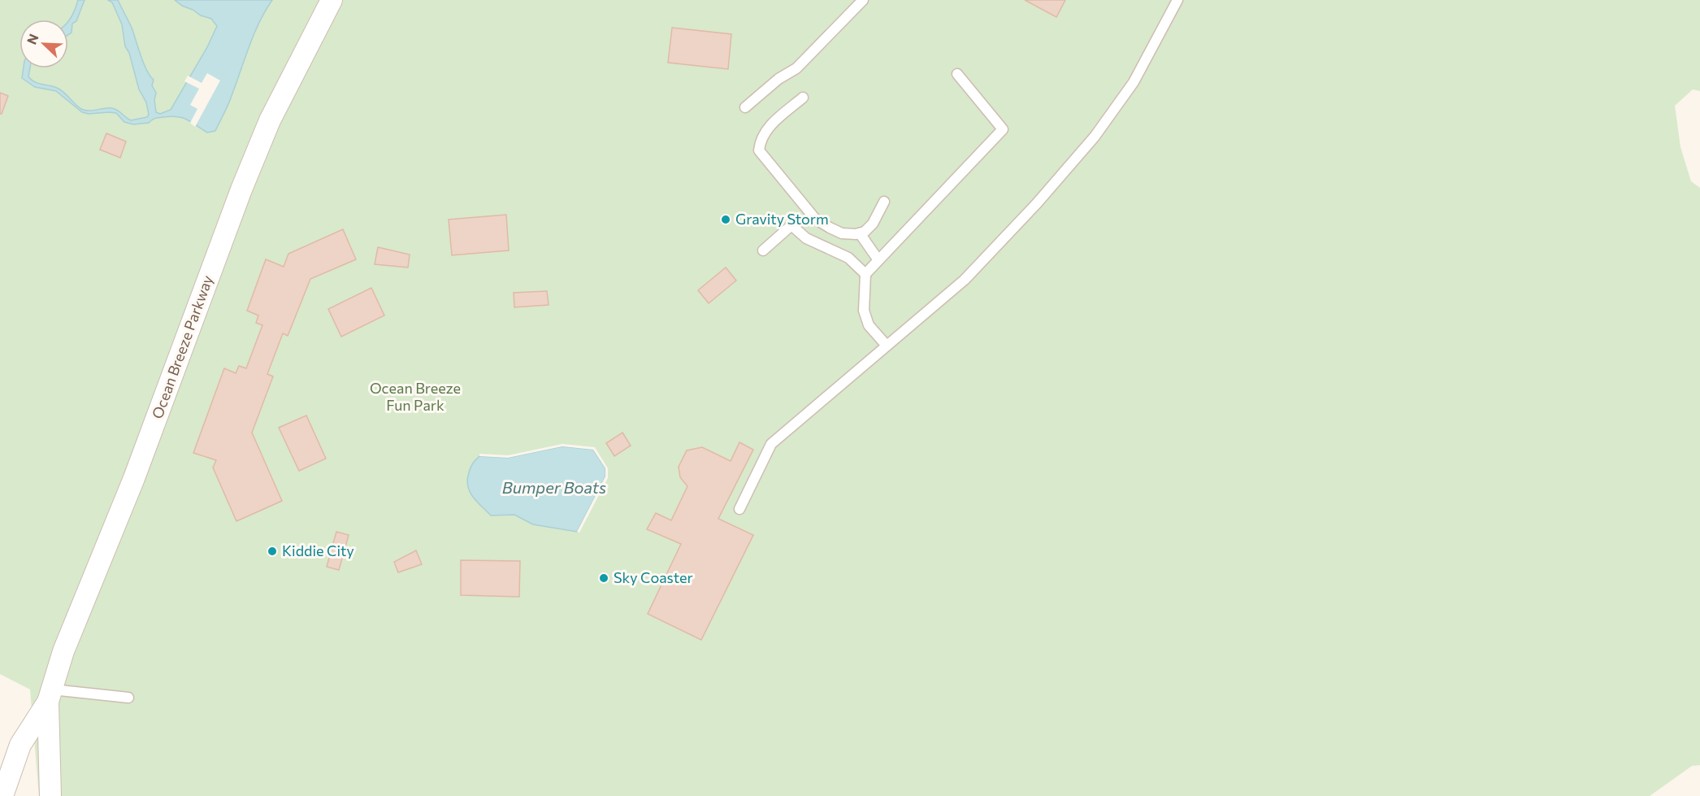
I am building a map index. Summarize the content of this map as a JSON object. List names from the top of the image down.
{
  "streets": {
    "street": ["Ocean Breeze Parkway"]
  },
  "water": ["Bumper Boats"],
  "parks": ["Ocean Breeze Fun Park"],
  "places": ["Gravity Storm", "Kiddie City", "Sky Coaster"],
  "north": "top left"
}
